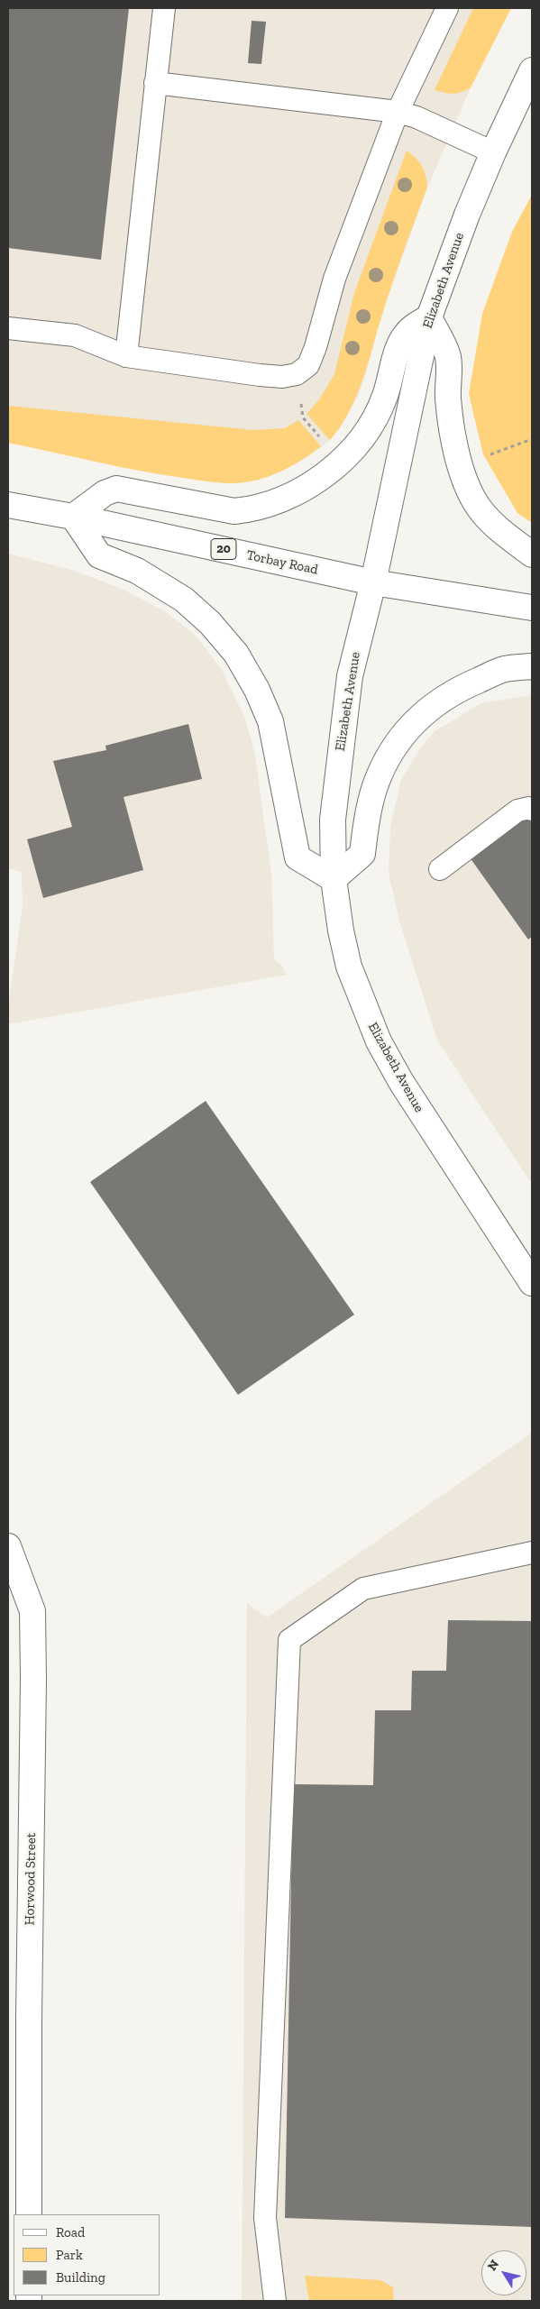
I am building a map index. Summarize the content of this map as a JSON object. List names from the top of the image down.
{
  "streets": {
    "main road": [
      "Elizabeth Avenue",
      "20",
      "Torbay Road",
      "Horwood Street"
    ]
  },
  "crossings": [
    ["Elizabeth Avenue", "Torbay Road"]
  ],
  "legend": ["Road", "Park", "Building"],
  "north": "top left"
}
